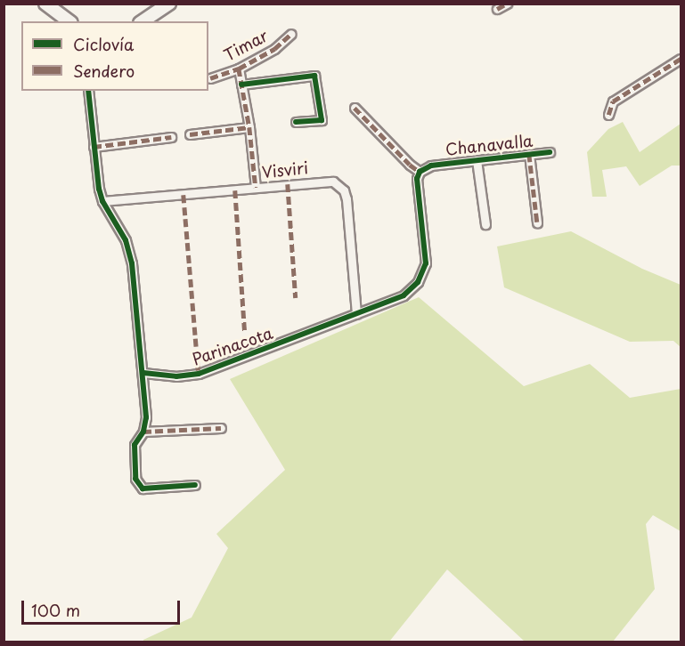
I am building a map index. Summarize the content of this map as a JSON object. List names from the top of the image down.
{
  "streets": {
    "street": [
      "Timar",
      "Chanavalla",
      "Visviri",
      "Parinacota"
    ]
  },
  "crossings": [
    ["Chanavalla", "Parinacota"],
    ["Visviri", "Parinacota"]
  ],
  "legend": ["Ciclovía", "Sendero"],
  "scale_bar": "100 m"
}
